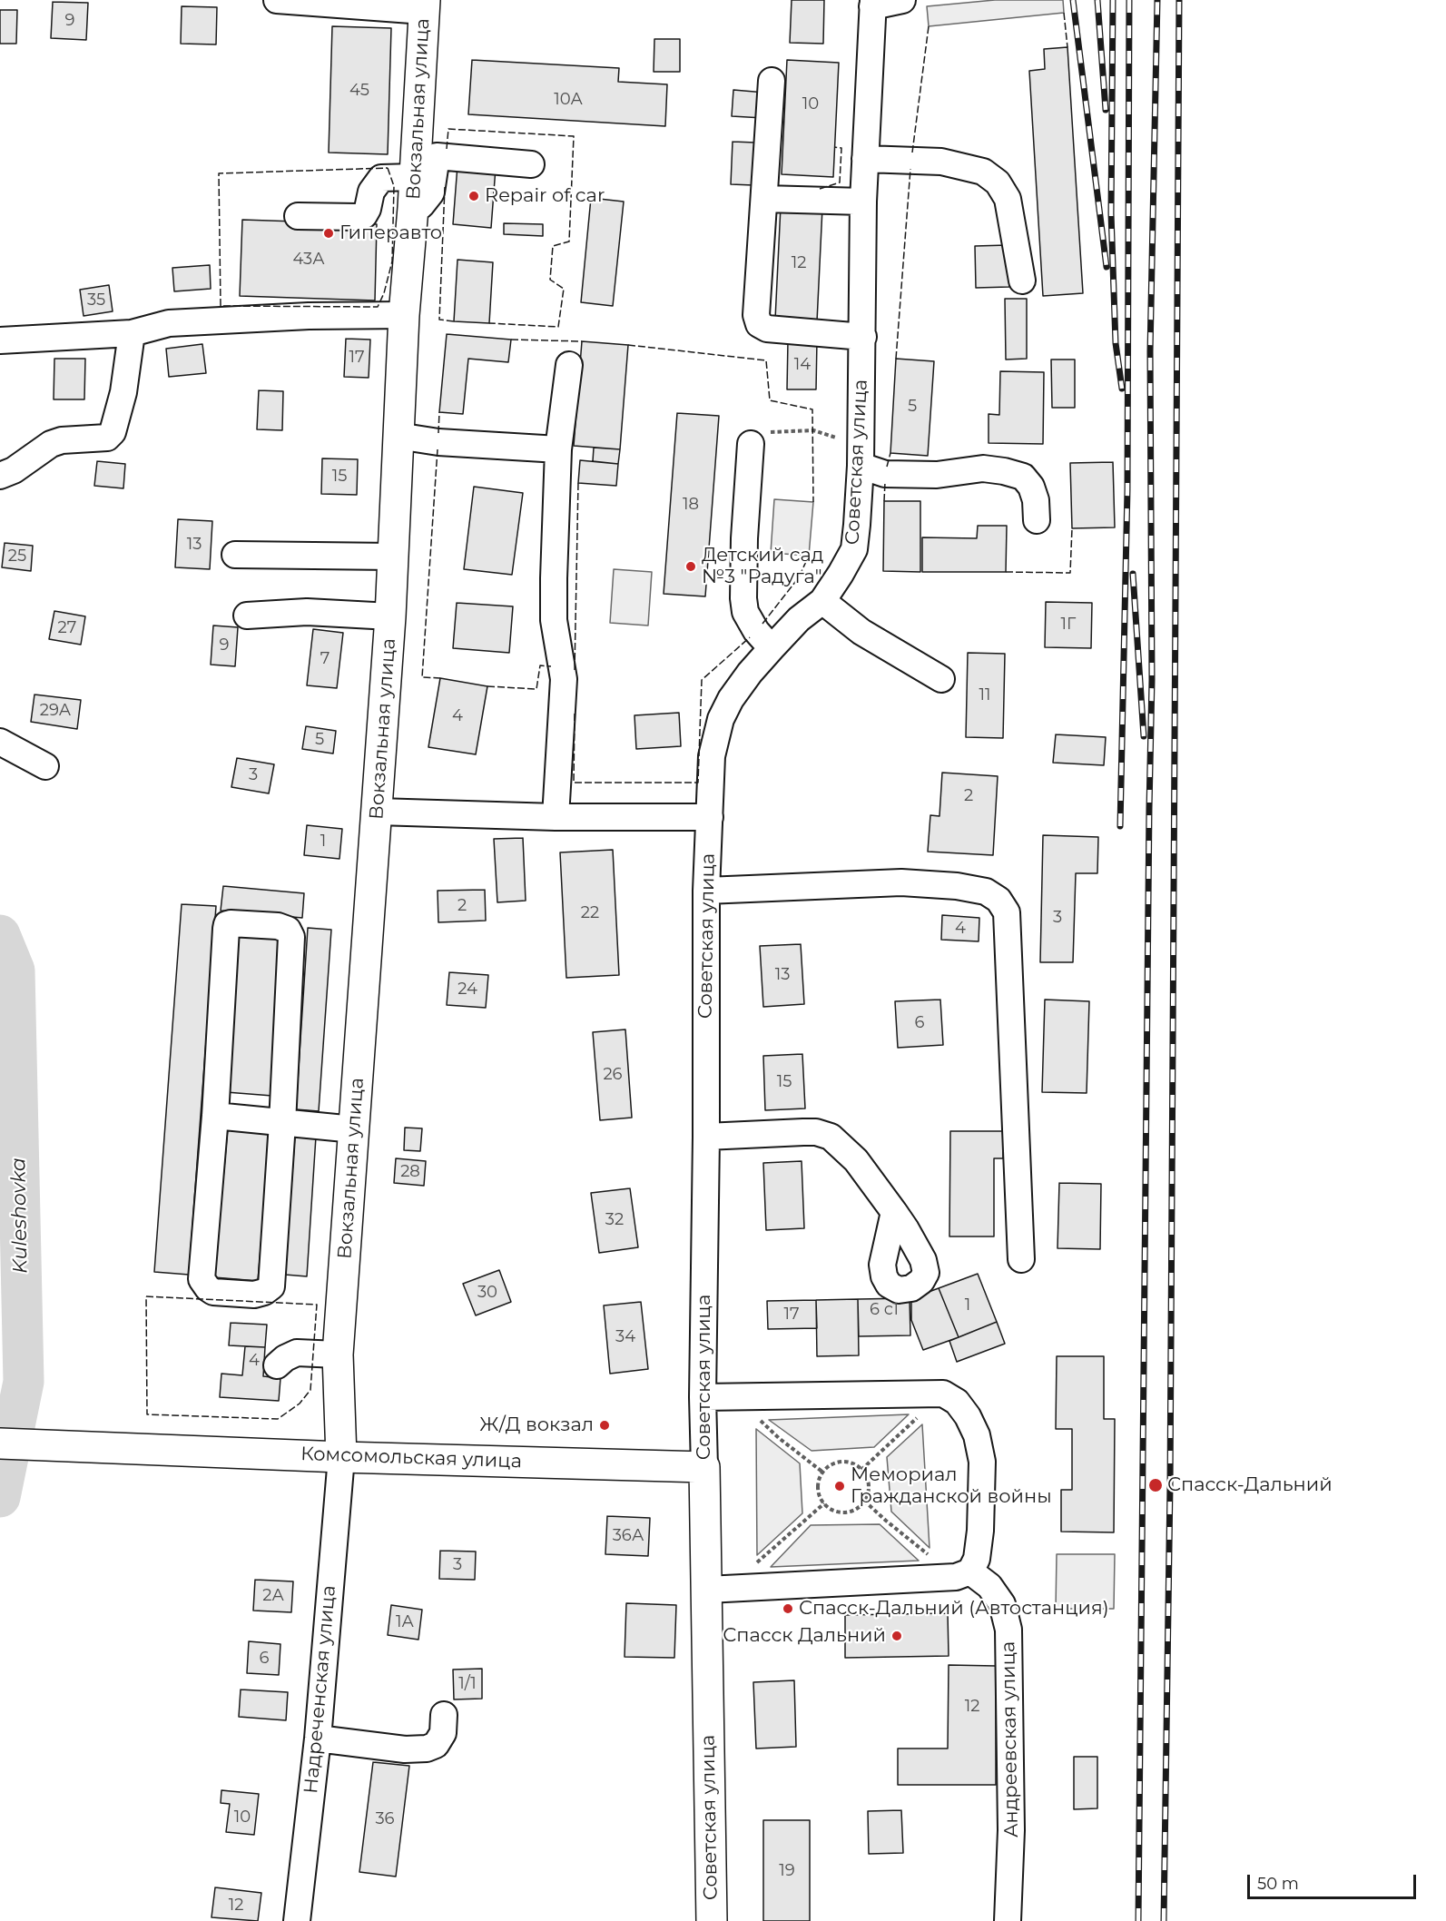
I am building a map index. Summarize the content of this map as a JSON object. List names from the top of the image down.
{
  "streets": {
    "main road": ["Вокзальная улица", "Советская улица", "Комсомольская улица"],
    "street": ["Надреченская улица", "Андреевская улица"]
  },
  "crossings": [
    ["Вокзальная улица", "Комсомольская улица"],
    ["Вокзальная улица", "Надреченская улица"],
    ["Советская улица", "Комсомольская улица"],
    ["Комсомольская улица", "Надреченская улица"]
  ],
  "water": ["Kuleshovka"],
  "places": [
    "Repair of car",
    "Гиперавто",
    "Детский сад №3 \"Радуга\"",
    "Ж/Д вокзал",
    "Спасск-Дальний",
    "Мемориал Гражданской войны",
    "Спасск-Дальний (Автостанция)",
    "Спасск Дальний"
  ],
  "house_numbers": [
    "9",
    "45",
    "10А",
    "10",
    "43А",
    "12",
    "35",
    "17",
    "14",
    "5",
    "15",
    "18",
    "13",
    "25",
    "1Г",
    "27",
    "9",
    "7",
    "11",
    "29А",
    "4",
    "5",
    "3",
    "2",
    "1",
    "2",
    "22",
    "3",
    "4",
    "13",
    "24",
    "6",
    "26",
    "15",
    "28",
    "32",
    "30",
    "1",
    "6 с1",
    "17",
    "34",
    "4",
    "36А",
    "3",
    "2А",
    "1А",
    "6",
    "1/1",
    "12",
    "10",
    "36",
    "19",
    "12"
  ],
  "scale_bar": "50 m"
}
